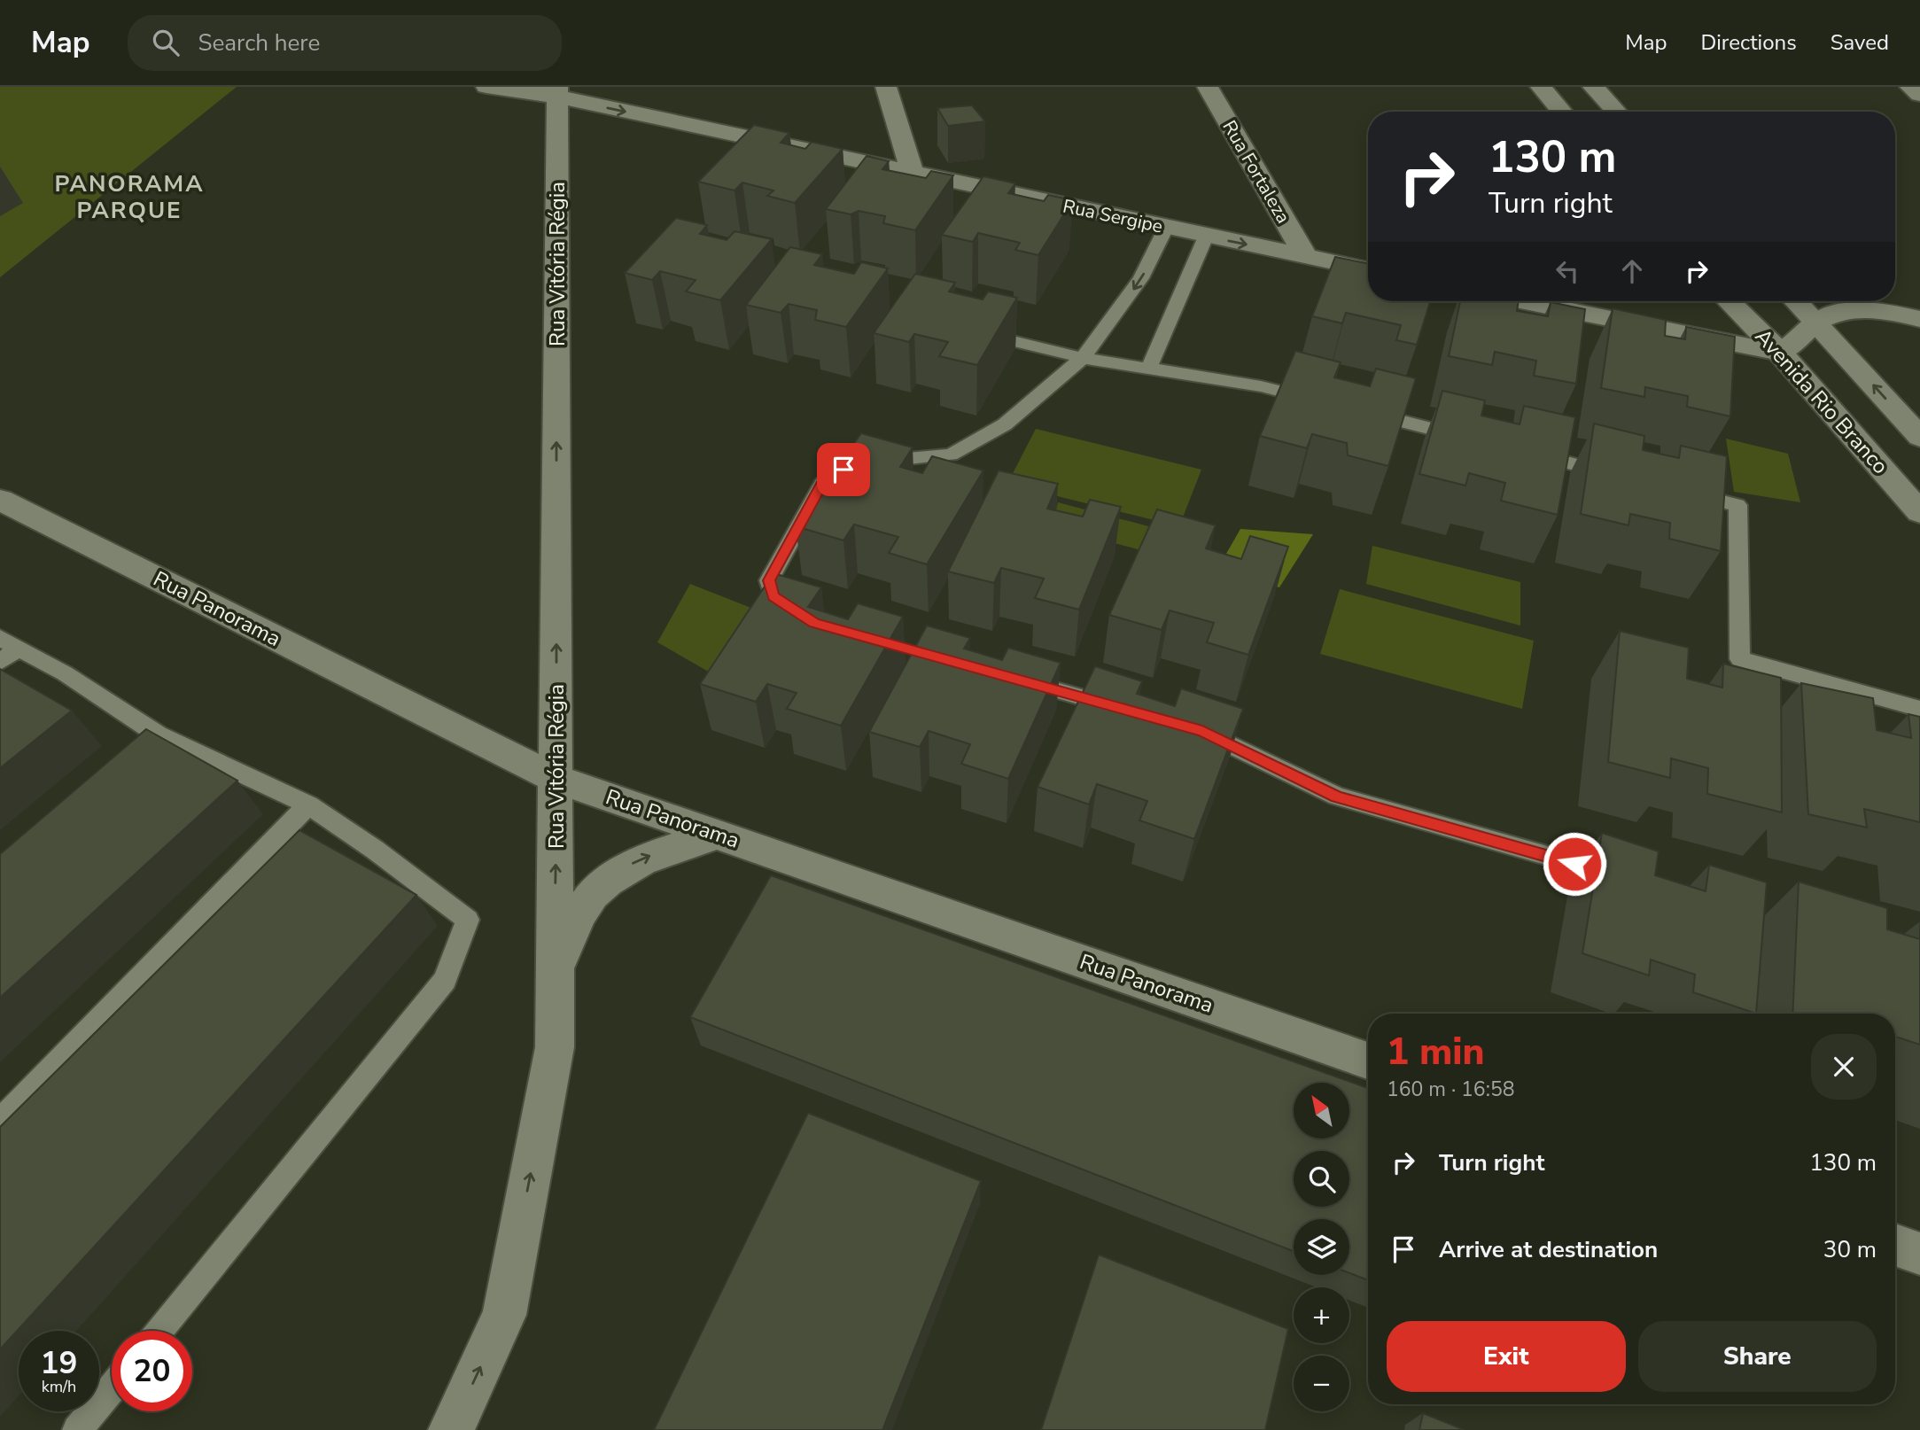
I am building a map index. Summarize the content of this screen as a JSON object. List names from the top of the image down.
{
  "streets": {
    "street": [
      "Rua Fortaleza",
      "Rua Sergipe",
      "Rua Vitória Régia",
      "Avenida Rio Branco",
      "Rua Panorama"
    ]
  },
  "crossings": [
    ["Rua Fortaleza", "Rua Sergipe"],
    ["Rua Sergipe", "Rua Vitória Régia"],
    ["Rua Vitória Régia", "Rua Panorama"]
  ],
  "one_way": ["Rua Sergipe", "Rua Vitória Régia"],
  "districts": ["PANORAMA PARQUE"],
  "north": "top left",
  "page": {
    "header": "Map",
    "search": "Search here",
    "nav": ["Map", "Directions", "Saved"],
    "turn": ["130 m", "Turn right"],
    "heading": ["1 min", "160 m · 16:58"],
    "map_buttons": ["+", "−"],
    "list": [
      {
        "name": "Turn right",
        "value": "130 m"
      },
      {
        "name": "Arrive at destination",
        "value": "30 m"
      }
    ],
    "buttons": ["Exit", "Share"],
    "speed": "19 km/h",
    "limit": "20"
  }
}
